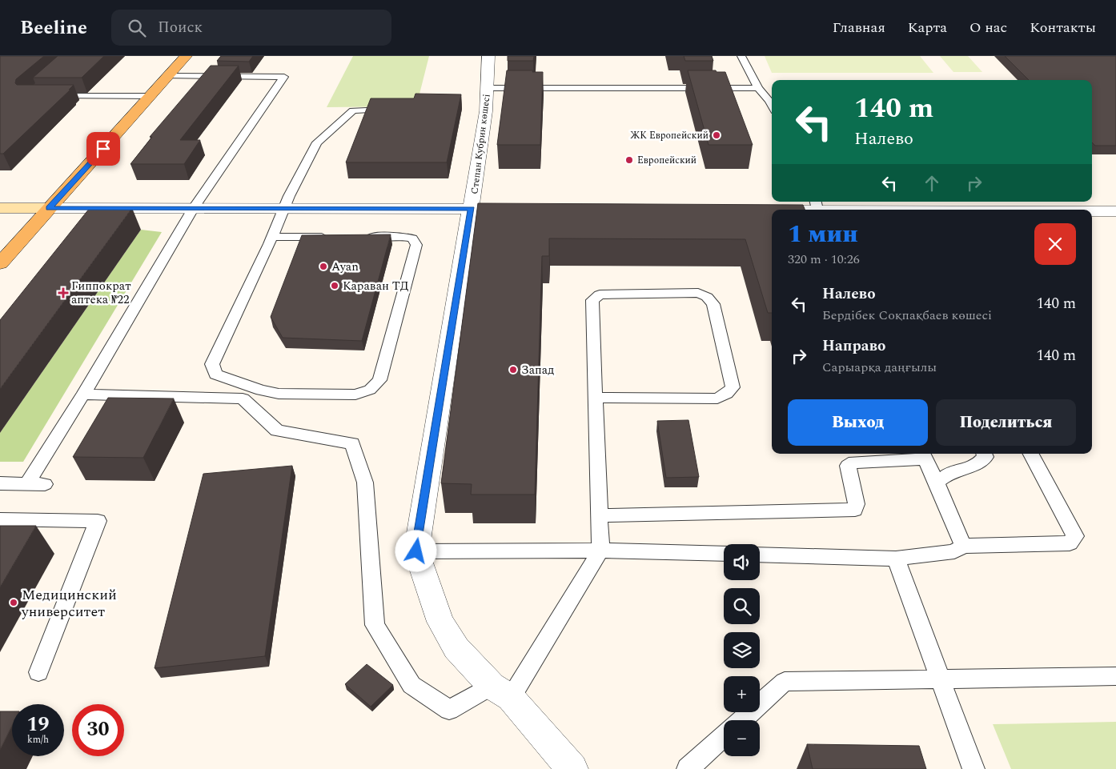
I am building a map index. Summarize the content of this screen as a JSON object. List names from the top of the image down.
{
  "streets": {
    "street": ["Степан Кубрин көшесі"]
  },
  "places": {
    "other": [
      "ЖК Европейский",
      "Европейский",
      "Ayan",
      "Караван ТД",
      "Запад",
      "Медицинский университет"
    ],
    "health": ["Гиппократ аптека №22"]
  },
  "page": {
    "header": "Beeline",
    "search": "Поиск",
    "nav": [
      "Главная",
      "Карта",
      "О нас",
      "Контакты"
    ],
    "turn": ["140 m", "Налево"],
    "heading": ["1 мин", "320 m · 10:26"],
    "list": [
      {
        "name": "Налево",
        "note": "Бердібек Соқпақбаев көшесі",
        "value": "140 m"
      },
      {
        "name": "Направо",
        "note": "Сарыарқа даңғылы",
        "value": "140 m"
      }
    ],
    "buttons": ["Выход", "Поделиться"],
    "map_buttons": ["+", "−"],
    "speed": "19 km/h",
    "limit": "30"
  }
}
